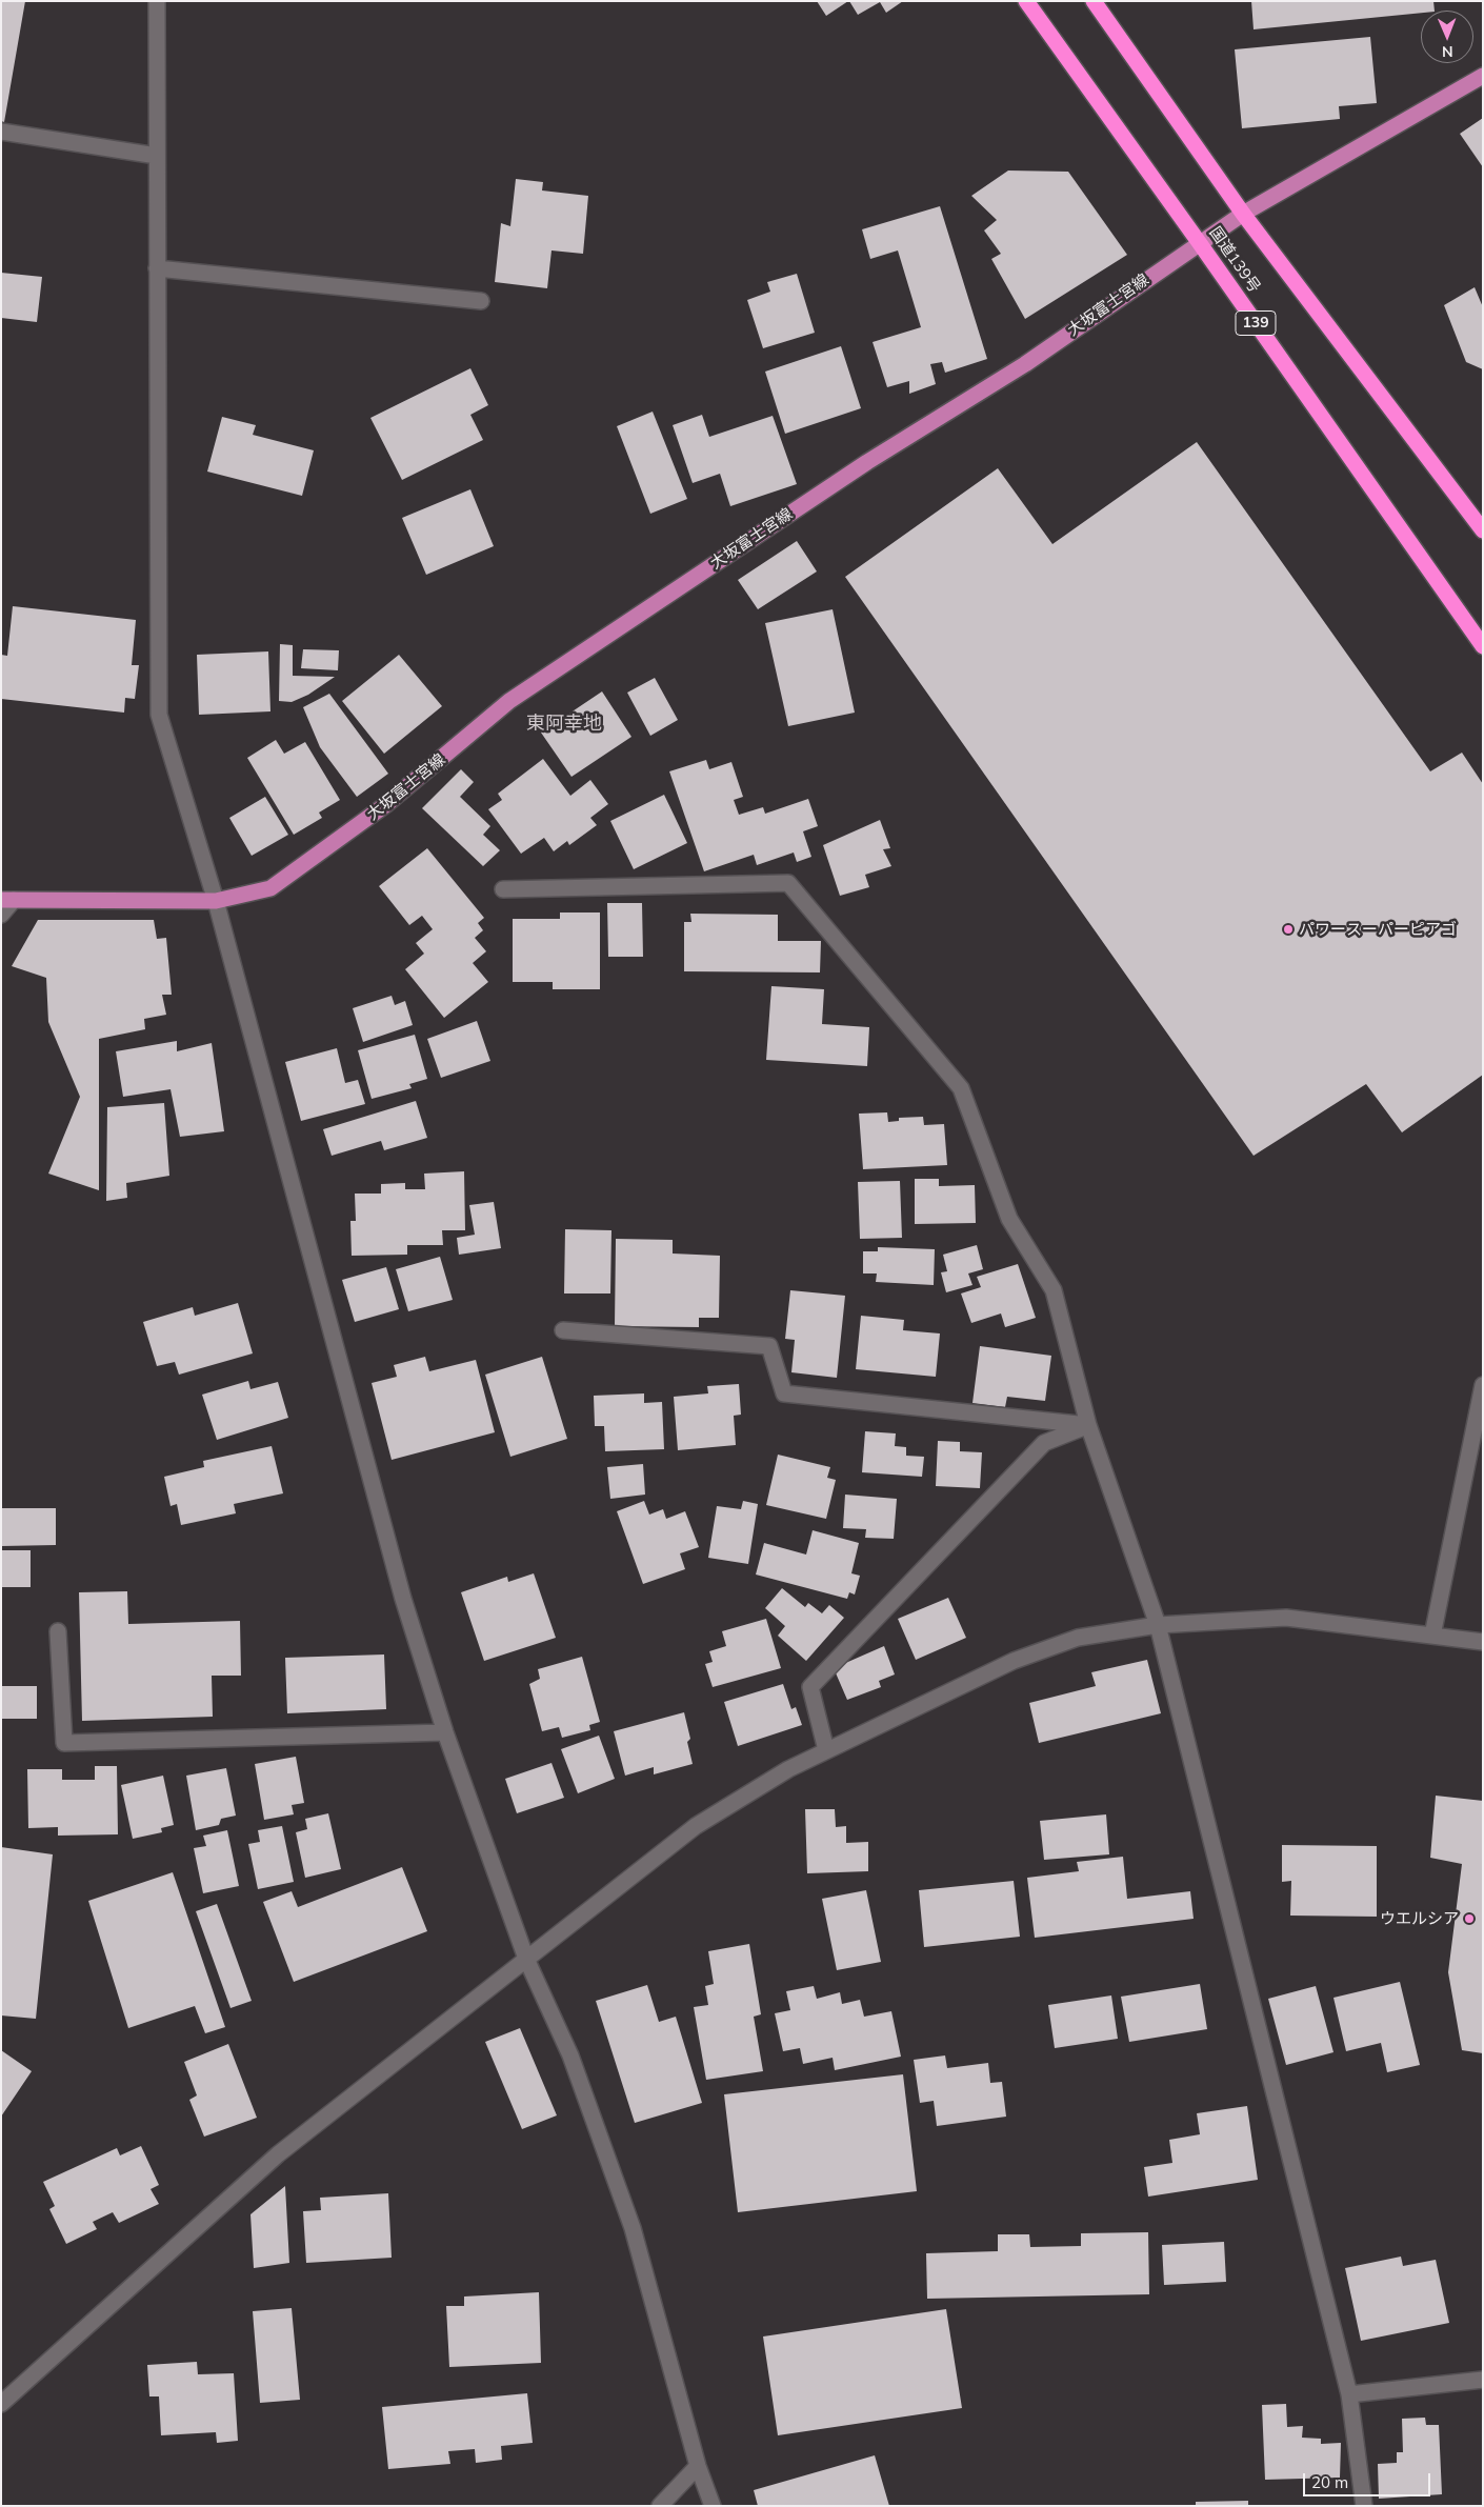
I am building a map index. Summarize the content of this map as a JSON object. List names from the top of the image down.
{
  "streets": {
    "highway": ["国道139号", "139"],
    "main road": ["大坂富士宮線"]
  },
  "crossings": [
    ["国道139号", "大坂富士宮線"]
  ],
  "districts": ["東阿幸地"],
  "places": ["パワースーパーピアゴ", "ウエルシア"],
  "scale_bar": "20 m",
  "north": "bottom"
}
